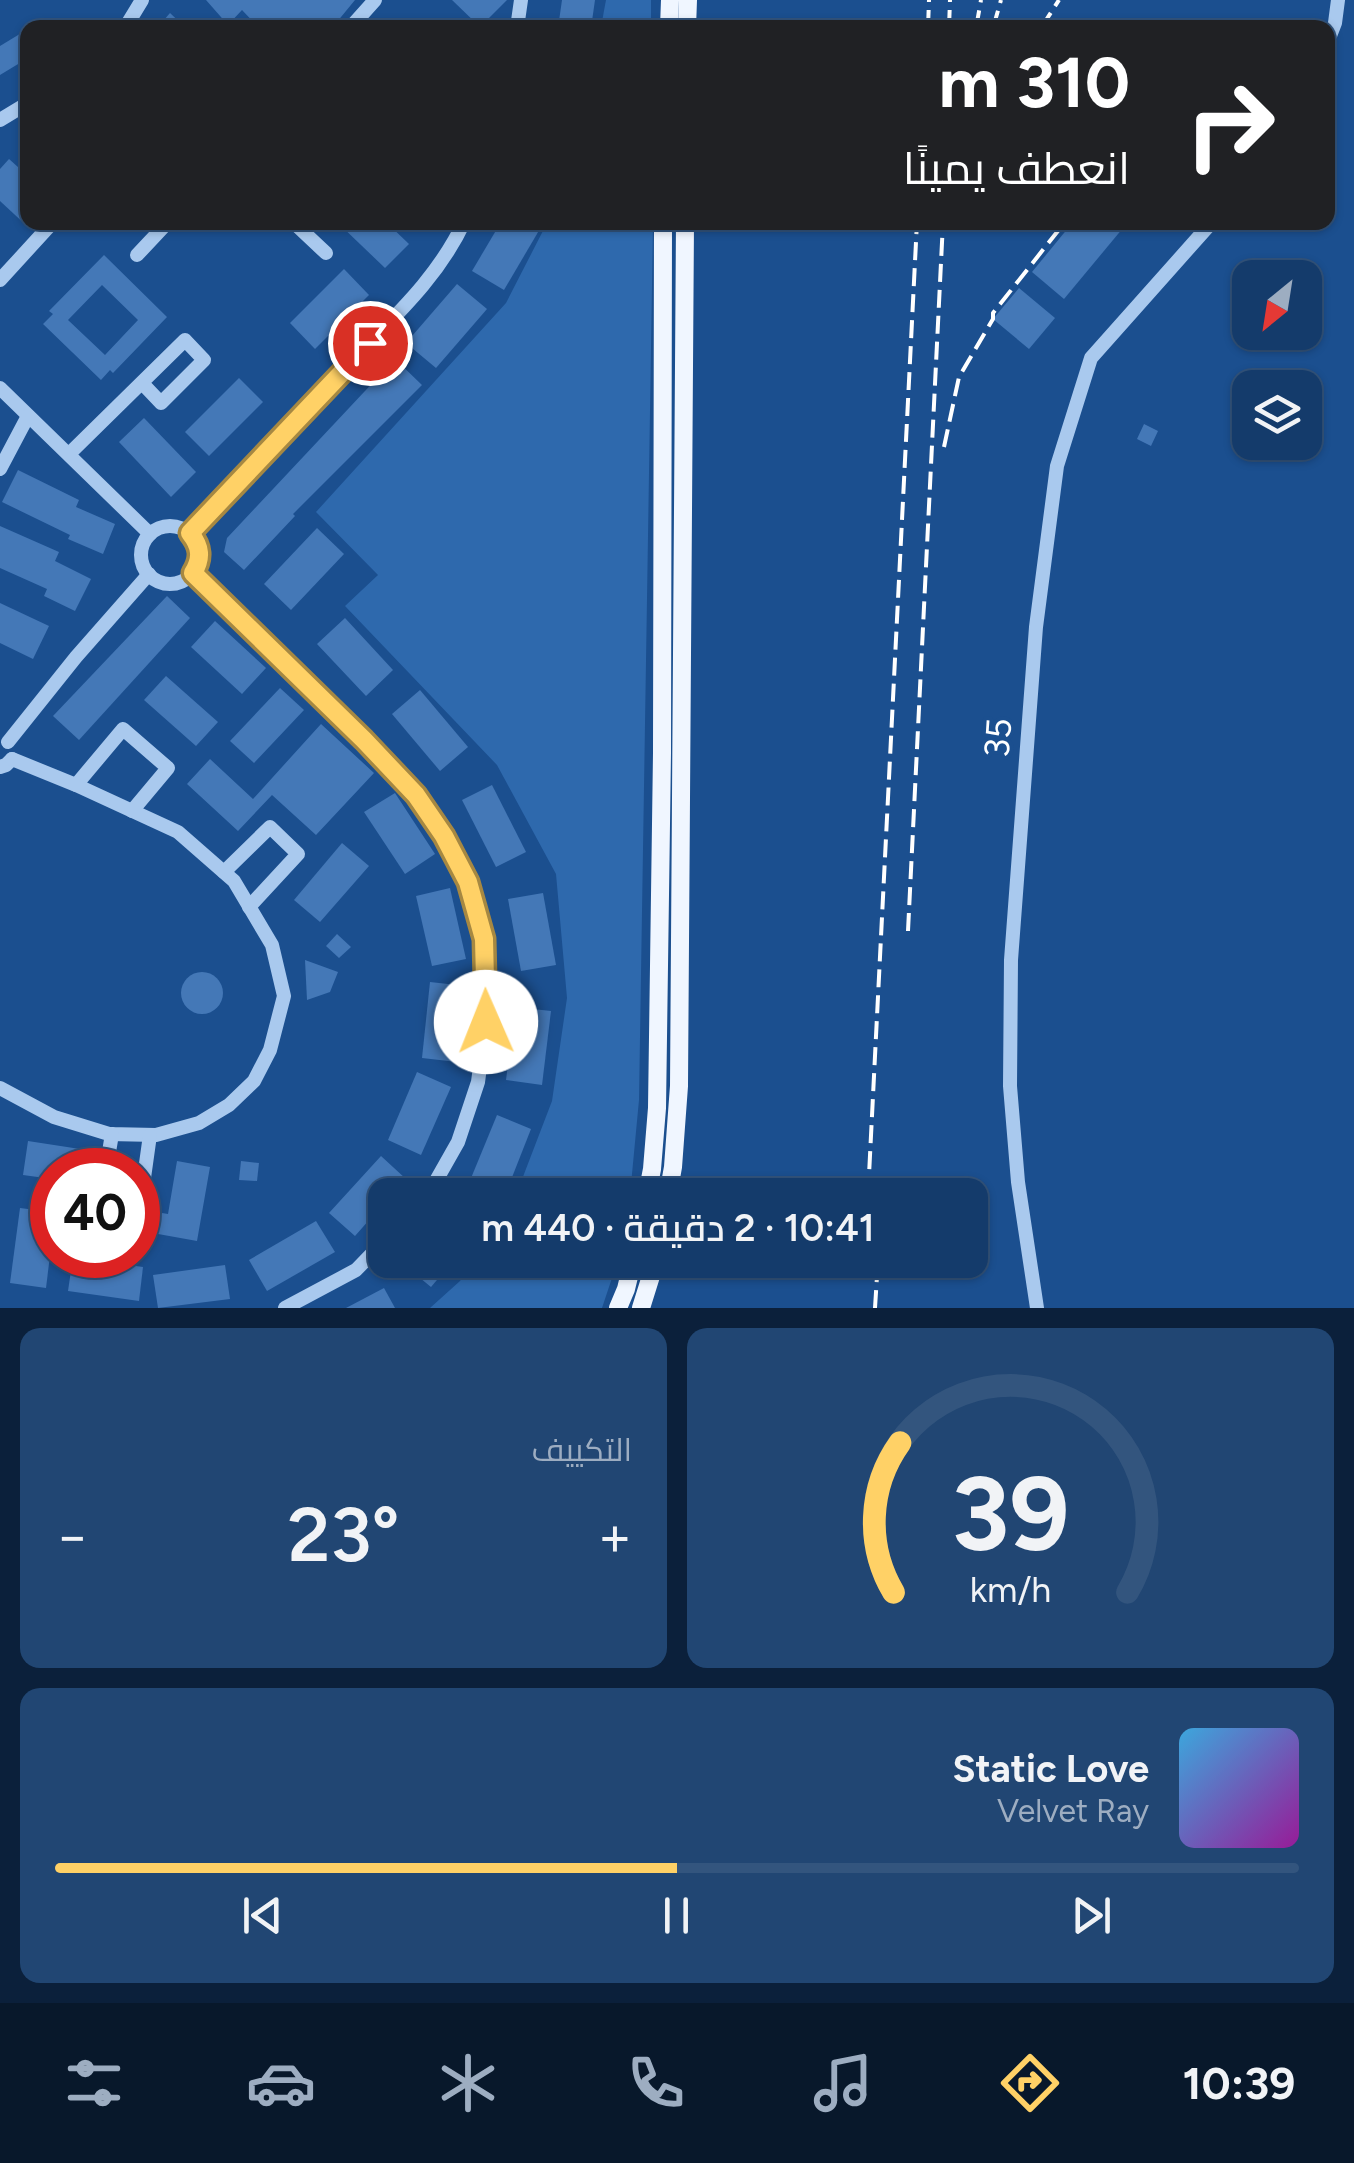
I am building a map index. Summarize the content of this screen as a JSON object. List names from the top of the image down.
{
  "streets": {
    "street": ["35"]
  },
  "north": "bottom left",
  "page": {
    "turn": ["310 m", "انعطف يمينًا"],
    "limit": "40",
    "trip": "10:41 · 2 دقيقة · 440 m",
    "tile": "التكييف",
    "heat": ["−", "23°", "+"],
    "song": ["Static Love", "Velvet Ray"],
    "tabs": "10:39",
    "gauge": ["39", "km/h"]
  }
}
